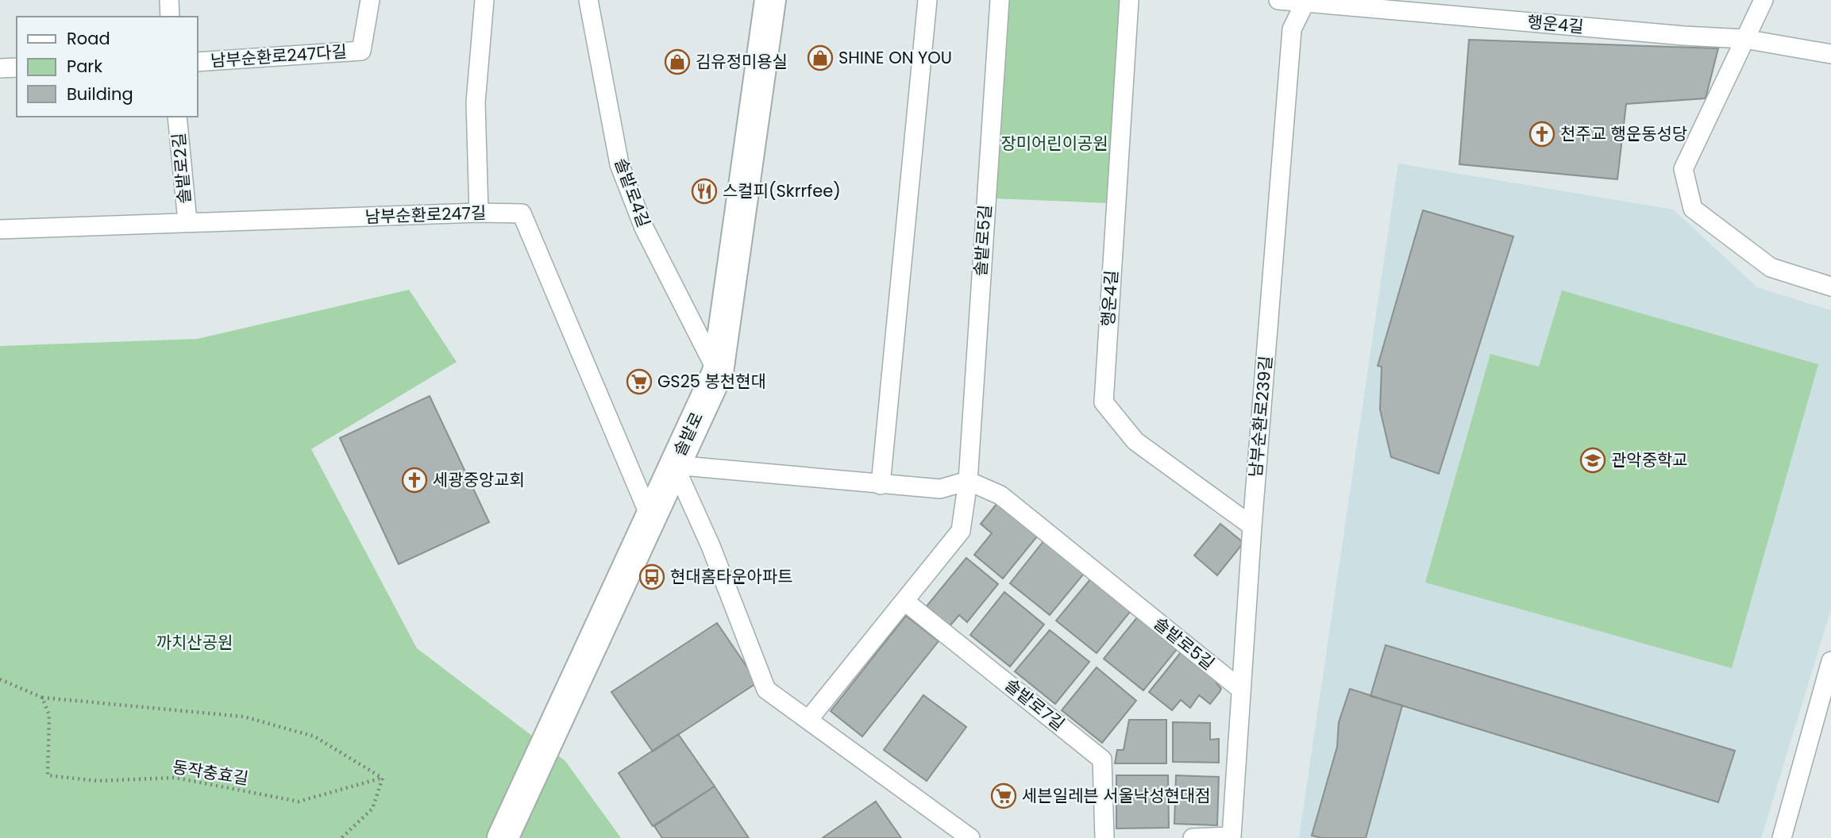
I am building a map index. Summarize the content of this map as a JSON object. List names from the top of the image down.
{
  "streets": {
    "street": ["솔밭로"],
    "lane": [
      "행운4길",
      "남부순환로247다길",
      "솔밭로2길",
      "솔밭로4길",
      "남부순환로247길",
      "솔밭로5길",
      "남부순환로239길",
      "솔밭로7길"
    ],
    "path": ["동작충효길"]
  },
  "crossings": [
    ["행운4길", "남부순환로239길"],
    ["솔밭로2길", "남부순환로247길"],
    ["솔밭로4길", "솔밭로"],
    ["남부순환로247길", "솔밭로"],
    ["솔밭로5길", "남부순환로239길"]
  ],
  "parks": ["장미어린이공원", "까치산공원"],
  "places": {
    "shop": ["SHINE ON YOU", "김유정미용실"],
    "church": ["천주교 행운동성당", "세광중앙교회"],
    "restaurant": ["스컬피(Skrrfee)"],
    "supermarket": ["GS25 봉천현대", "세븐일레븐 서울낙성현대점"],
    "school or university": ["관악중학교"],
    "bus stop": ["현대홈타운아파트"]
  },
  "legend": ["Road", "Park", "Building"]
}
